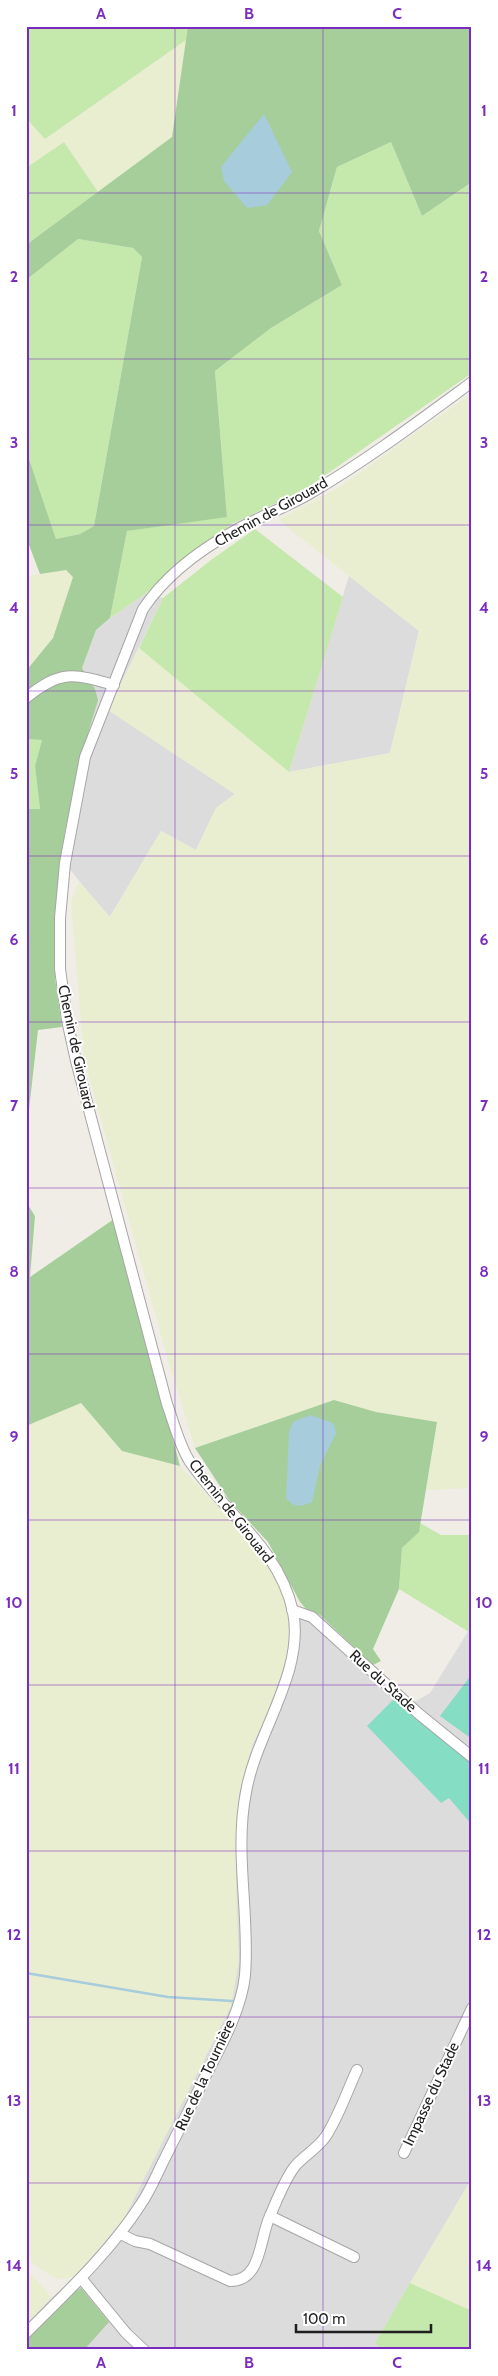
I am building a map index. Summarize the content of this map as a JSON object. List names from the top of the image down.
{
  "streets": {
    "street": [
      "Chemin de Girouard",
      "Rue du Stade",
      "Rue de la Tournière",
      "Impasse du Stade"
    ]
  },
  "crossings": [
    ["Chemin de Girouard", "Rue du Stade"],
    ["Chemin de Girouard", "Rue de la Tournière"]
  ],
  "scale_bar": "100 m",
  "grid": {
    "columns": ["A", "B", "C"],
    "rows": [
      "1",
      "2",
      "3",
      "4",
      "5",
      "6",
      "7",
      "8",
      "9",
      "10",
      "11",
      "12",
      "13",
      "14"
    ]
  }
}
